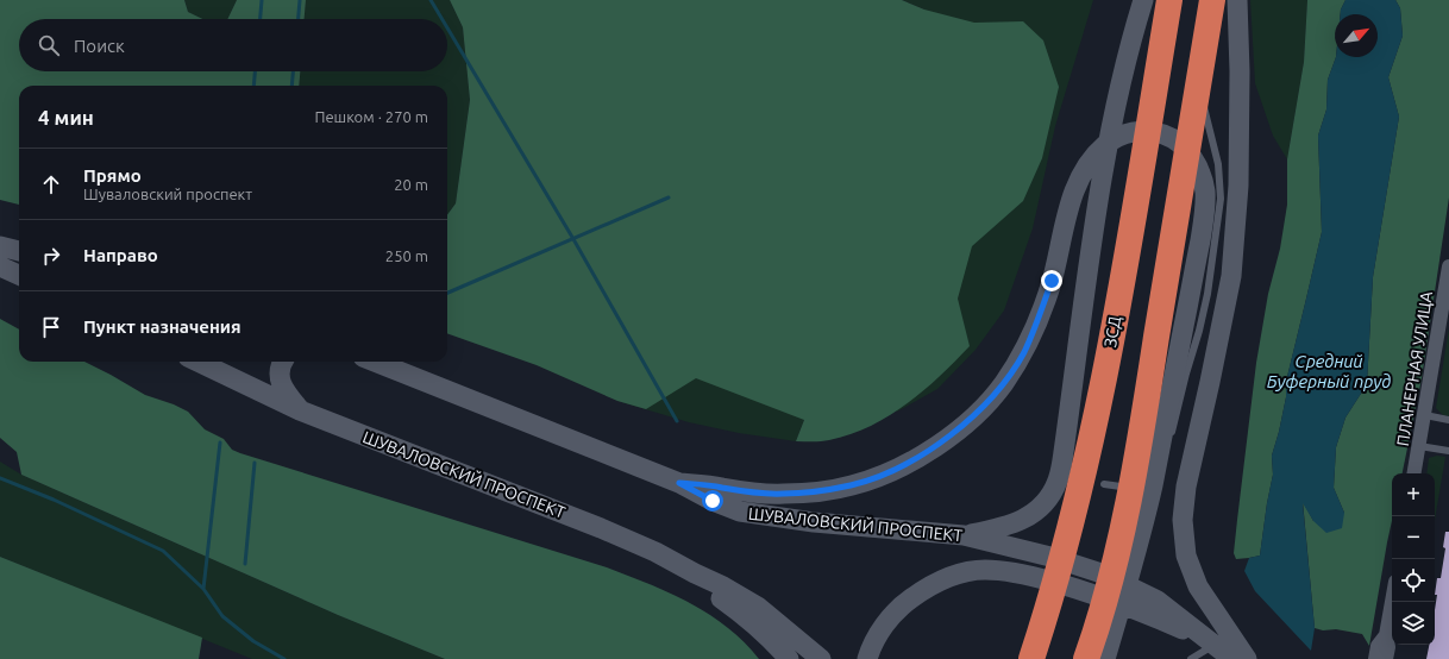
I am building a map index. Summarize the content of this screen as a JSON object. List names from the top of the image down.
{
  "streets": {
    "highway": ["ЗСД"],
    "main road": ["ШУВАЛОВСКИЙ ПРОСПЕКТ"],
    "street": ["ПЛАНЕРНАЯ УЛИЦА"]
  },
  "water": ["Средний Буферный пруд"],
  "north": "top right",
  "page": {
    "search": "Поиск",
    "heading": ["4 мин", "Пешком · 270 m"],
    "list": [
      ["Прямо", "Шуваловский проспект", "20 m"],
      ["Направо", "250 m"],
      "Пункт назначения"
    ],
    "map_buttons": ["+", "−"]
  }
}
